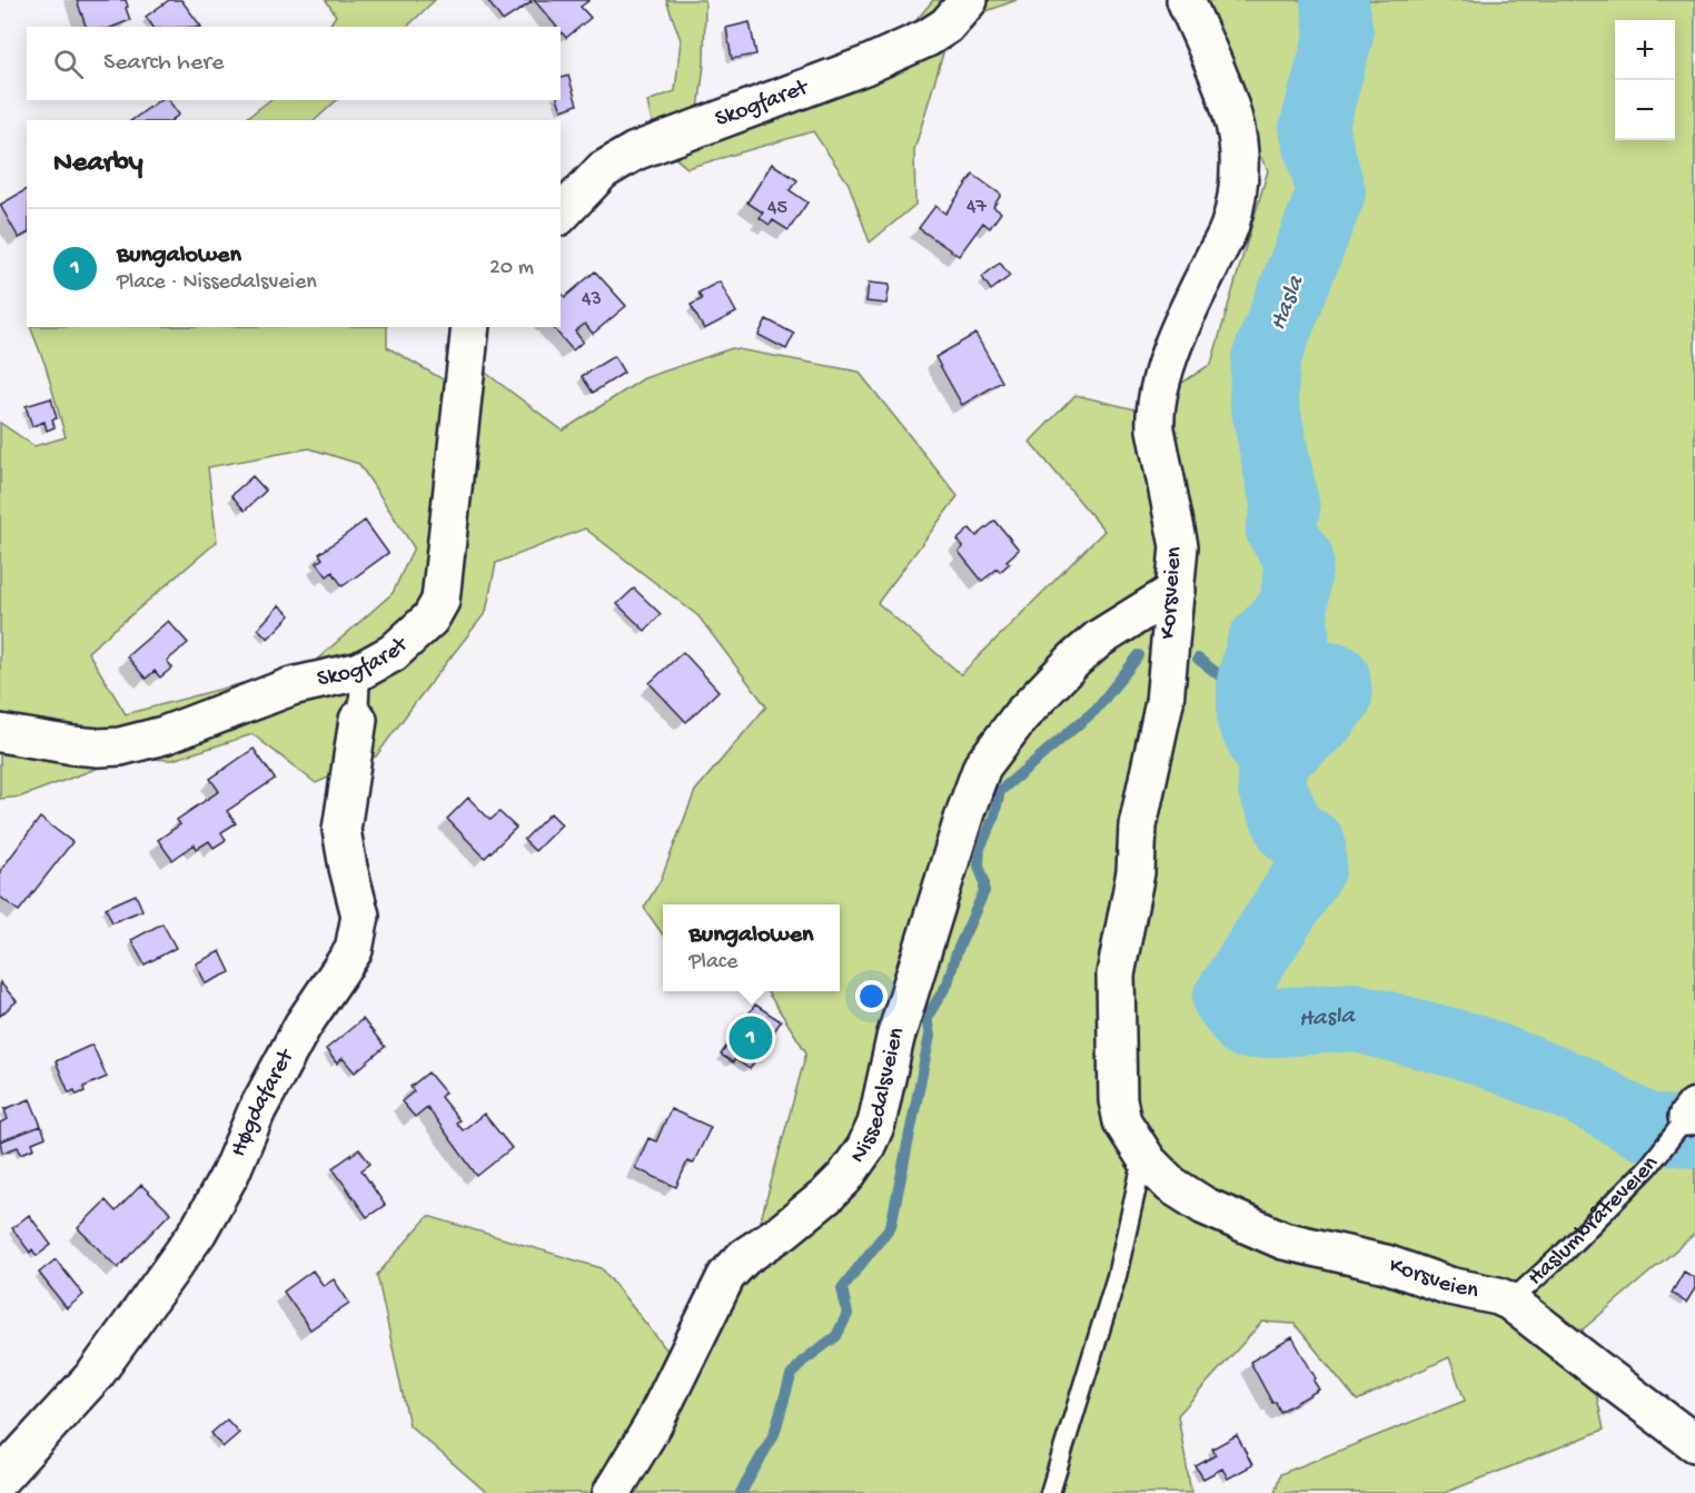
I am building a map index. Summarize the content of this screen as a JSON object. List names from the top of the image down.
{
  "streets": {
    "street": [
      "Skogfaret",
      "Korsveien",
      "Nissedalsveien",
      "Høgdafaret"
    ],
    "lane": ["Haslumbråteveien"]
  },
  "crossings": [
    ["Skogfaret", "Høgdafaret"],
    ["Korsveien", "Nissedalsveien"],
    ["Korsveien", "Haslumbråteveien"]
  ],
  "water": ["Hasla"],
  "house_numbers": ["47", "45", "43"],
  "page": {
    "map_buttons": ["+", "−"],
    "search": "Search here",
    "heading": "Nearby",
    "list": [
      {
        "mark": "1",
        "name": "Bungalowen",
        "note": "Place · Nissedalsveien",
        "value": "20 m"
      }
    ],
    "popup": ["Bungalowen", "Place"],
    "pins": "1"
  }
}
